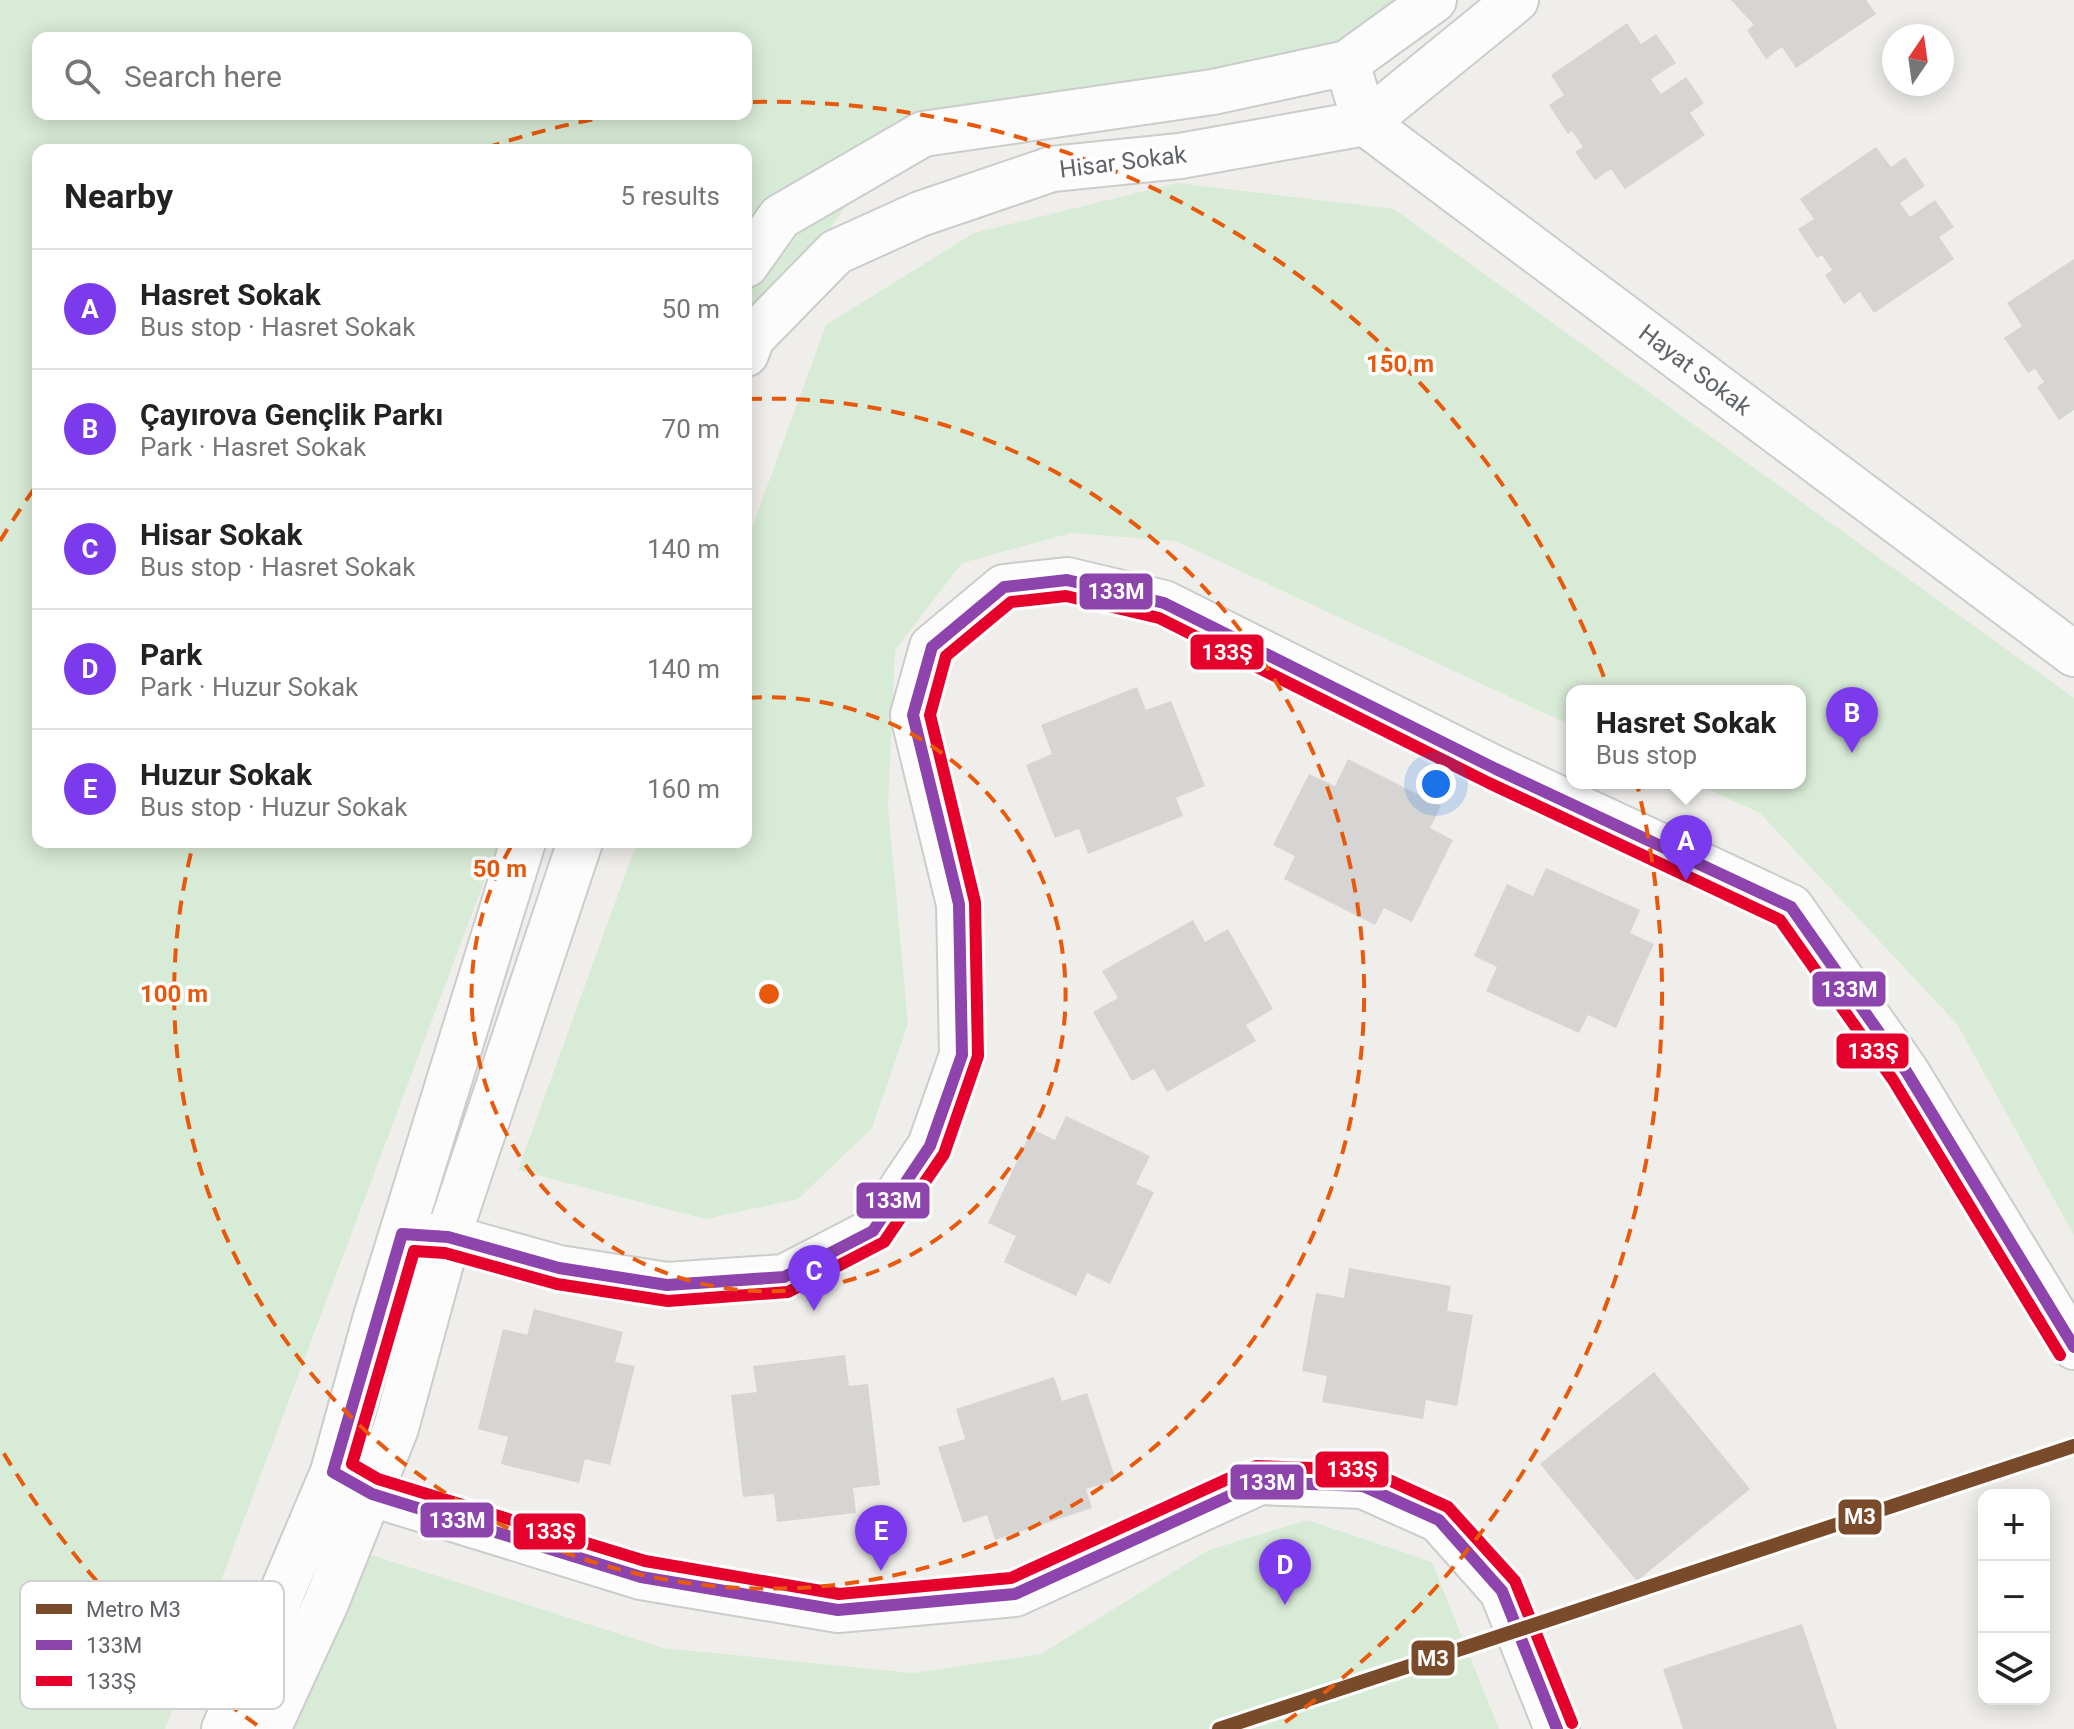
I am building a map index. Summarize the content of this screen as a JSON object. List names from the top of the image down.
{
  "streets": {
    "street": ["Hisar Sokak", "Hayat Sokak"]
  },
  "crossings": [
    ["Hisar Sokak", "Hayat Sokak"]
  ],
  "lines": ["transit line 133M", "transit line 133Ş", "metro line M3"],
  "legend": ["Metro M3", "133M", "133Ş"],
  "north": "top",
  "page": {
    "search": "Search here",
    "heading": ["Nearby", "5 results"],
    "list": [
      {
        "mark": "A",
        "name": "Hasret Sokak",
        "note": "Bus stop · Hasret Sokak",
        "value": "50 m"
      },
      {
        "mark": "B",
        "name": "Çayırova Gençlik Parkı",
        "note": "Park · Hasret Sokak",
        "value": "70 m"
      },
      {
        "mark": "C",
        "name": "Hisar Sokak",
        "note": "Bus stop · Hasret Sokak",
        "value": "140 m"
      },
      {
        "mark": "D",
        "name": "Park",
        "note": "Park · Huzur Sokak",
        "value": "140 m"
      },
      {
        "mark": "E",
        "name": "Huzur Sokak",
        "note": "Bus stop · Huzur Sokak",
        "value": "160 m"
      }
    ],
    "popup": ["Hasret Sokak", "Bus stop"],
    "pins": [
      "B",
      "A",
      "C",
      "E",
      "D"
    ],
    "map_buttons": ["+", "−"]
  },
  "rings": ["150 m", "50 m", "100 m"]
}
